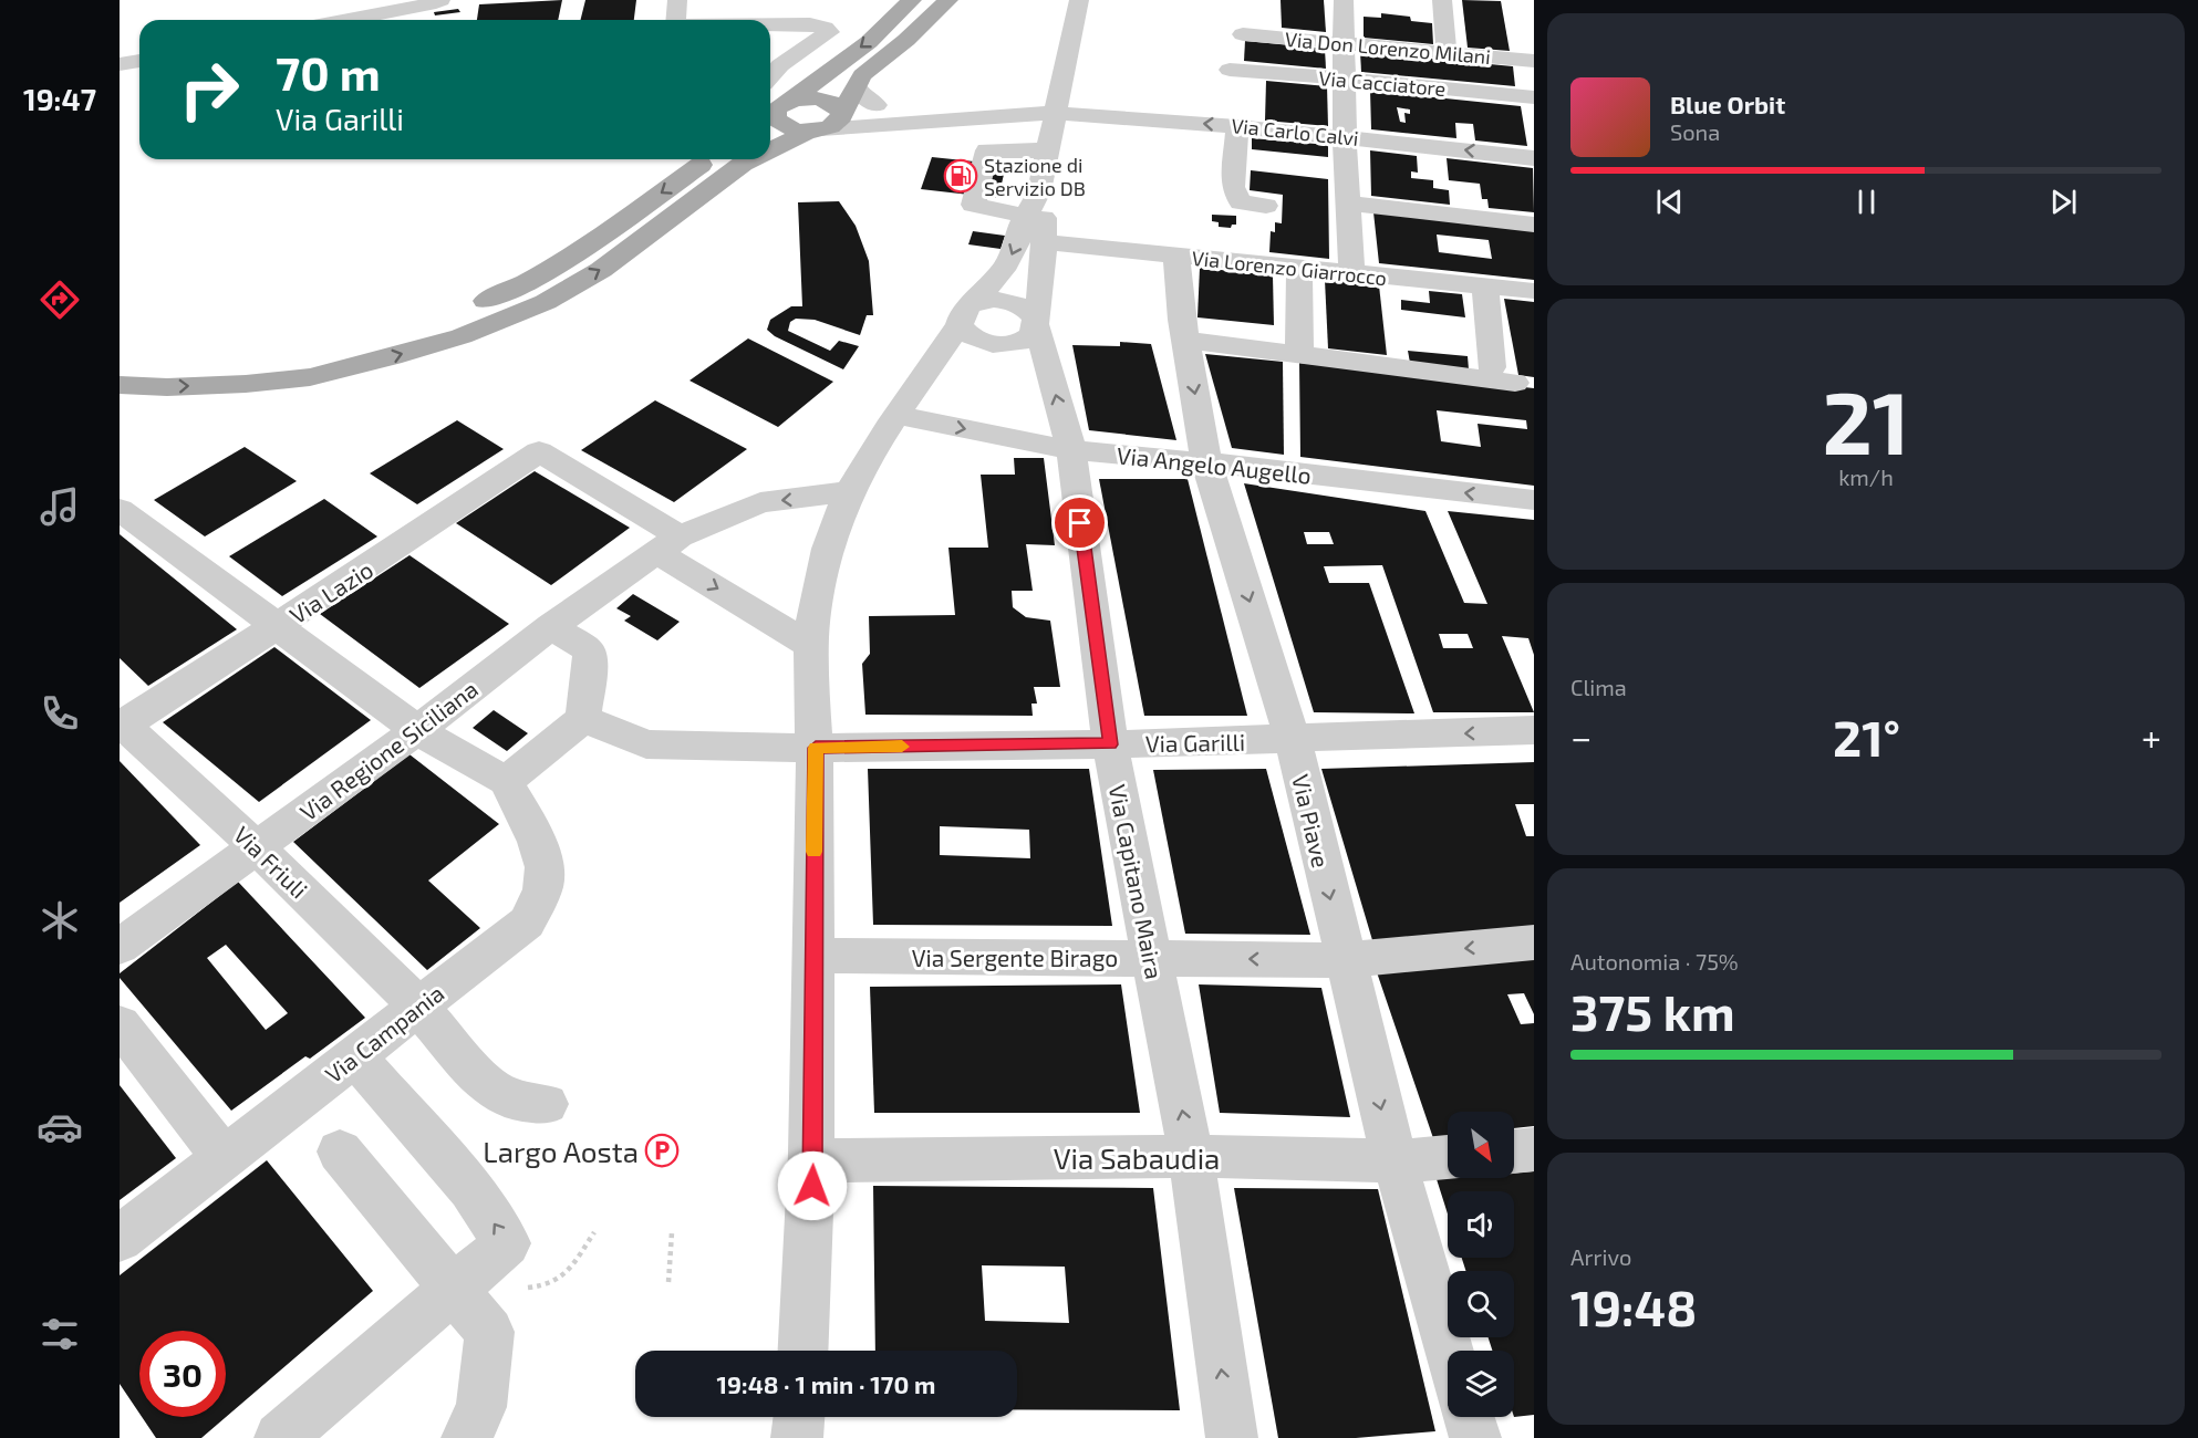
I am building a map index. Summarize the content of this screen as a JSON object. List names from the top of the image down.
{
  "streets": {
    "street": [
      "Via Don Lorenzo Milani",
      "Via Cacciatore",
      "Via Carlo Calvi",
      "Via Lorenzo Giarrocco",
      "Via Angelo Augello",
      "Via Lazio",
      "Via Garilli",
      "Via Regione Siciliana",
      "Via Piave",
      "Via Friuli",
      "Via Capitano Maira",
      "Via Sergente Birago",
      "Via Campania",
      "Via Sabaudia"
    ]
  },
  "crossings": [
    ["Via Lorenzo Giarrocco", "Via Piave"],
    ["Via Angelo Augello", "Via Piave"],
    ["Via Angelo Augello", "Via Capitano Maira"],
    ["Via Lazio", "Via Regione Siciliana"],
    ["Via Lazio", "Via Friuli"],
    ["Via Garilli", "Via Piave"],
    ["Via Garilli", "Via Capitano Maira"],
    ["Via Regione Siciliana", "Via Friuli"],
    ["Via Piave", "Via Sergente Birago"],
    ["Via Piave", "Via Sabaudia"],
    ["Via Friuli", "Via Campania"],
    ["Via Capitano Maira", "Via Sergente Birago"],
    ["Via Capitano Maira", "Via Sabaudia"]
  ],
  "one_way": ["Via Piave", "Via Capitano Maira", "Via Sergente Birago"],
  "places": {
    "fuel station": ["Stazione di Servizio DB"],
    "parking": ["Largo Aosta"]
  },
  "north": "bottom right",
  "page": {
    "tabs": "19:47",
    "turn": ["70 m", "Via Garilli"],
    "song": ["Blue Orbit", "Sona"],
    "tile": [
      ["21", "km/h"],
      "Clima",
      ["Autonomia · 75%", "375 km"],
      ["Arrivo", "19:48"]
    ],
    "heat": ["−", "21°", "+"],
    "limit": "30",
    "trip": "19:48 · 1 min · 170 m"
  }
}
